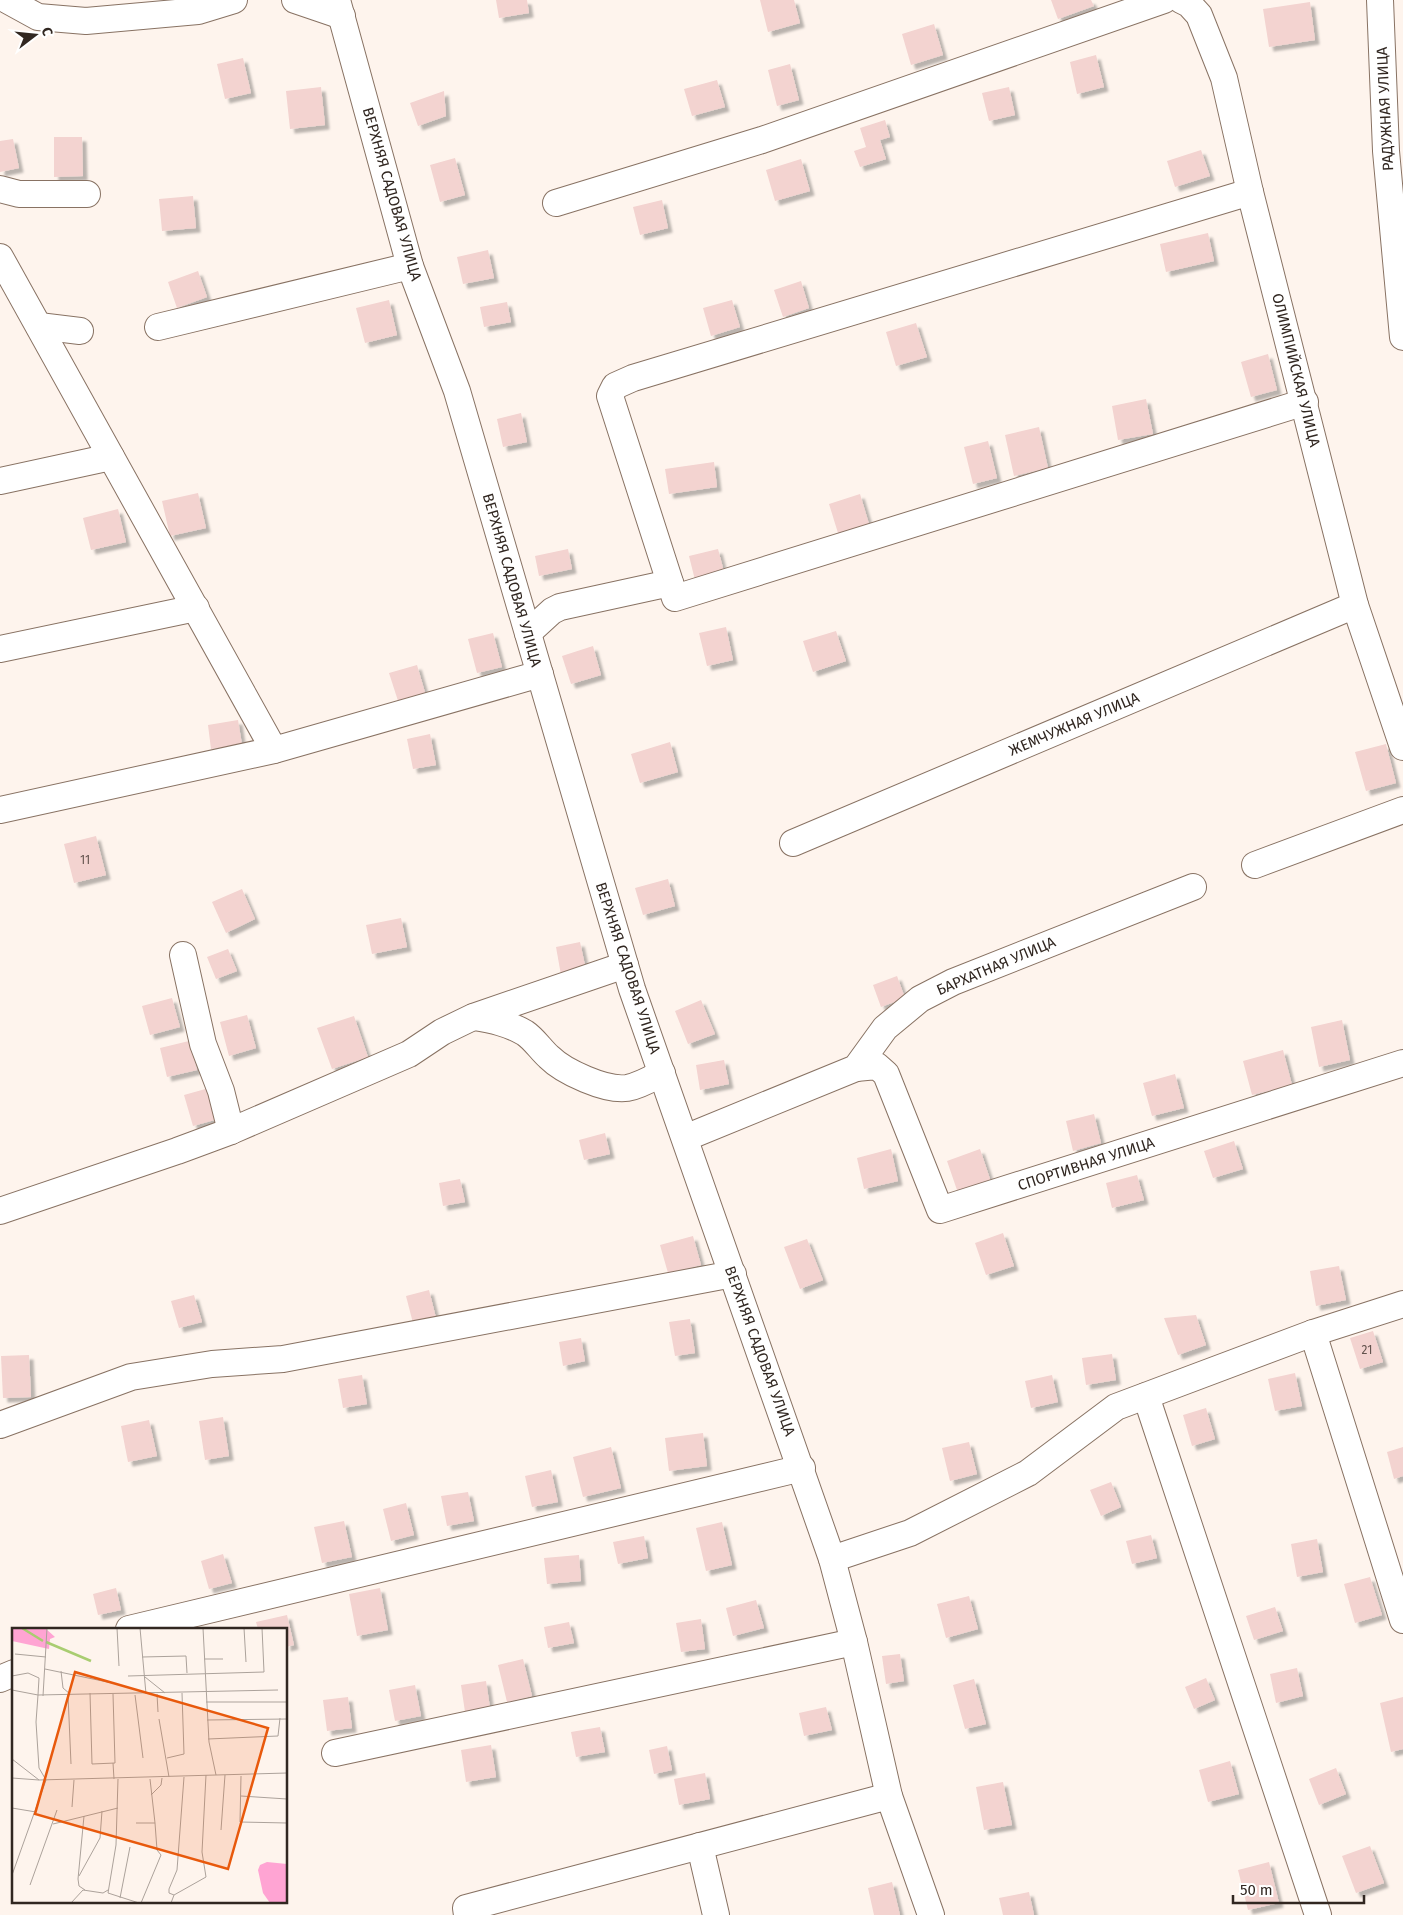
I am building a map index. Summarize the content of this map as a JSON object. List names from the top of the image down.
{
  "streets": {
    "street": [
      "РАДУЖНАЯ УЛИЦА",
      "ВЕРХНЯЯ САДОВАЯ УЛИЦА",
      "ОЛИМПИЙСКАЯ УЛИЦА",
      "ЖЕМЧУЖНАЯ УЛИЦА",
      "БАРХАТНАЯ УЛИЦА",
      "СПОРТИВНАЯ УЛИЦА"
    ]
  },
  "crossings": [
    ["ОЛИМПИЙСКАЯ УЛИЦА", "ЖЕМЧУЖНАЯ УЛИЦА"],
    ["БАРХАТНАЯ УЛИЦА", "СПОРТИВНАЯ УЛИЦА"]
  ],
  "house_numbers": ["11", "21"],
  "scale_bar": "50 m",
  "north": "right"
}
